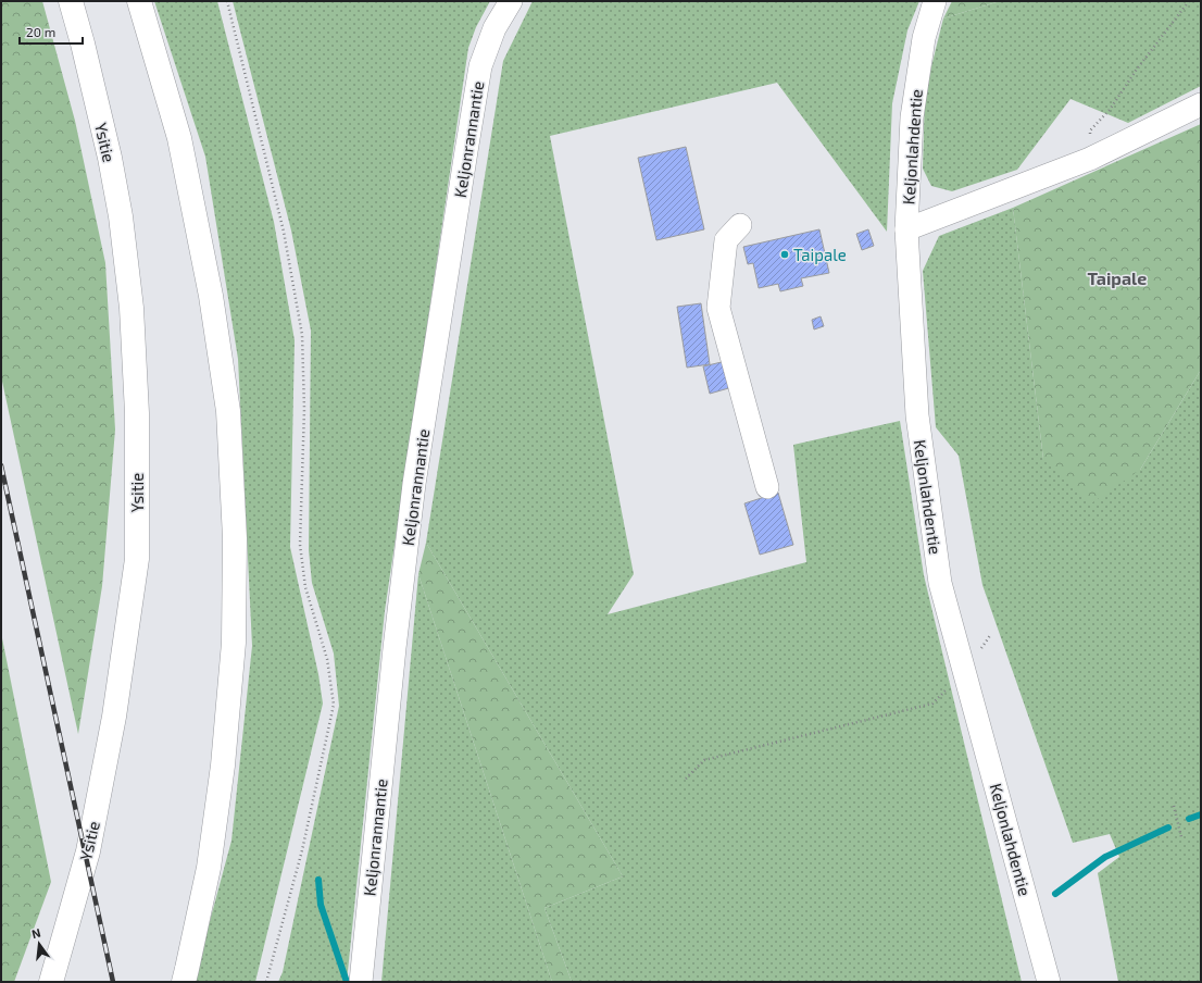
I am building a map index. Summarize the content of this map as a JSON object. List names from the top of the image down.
{
  "streets": {
    "highway": ["Ysitie"],
    "street": ["Keljonrannantie", "Keljonlahdentie"]
  },
  "districts": ["Taipale"],
  "places": ["Taipale"],
  "scale_bar": "20 m",
  "north": "top"
}
